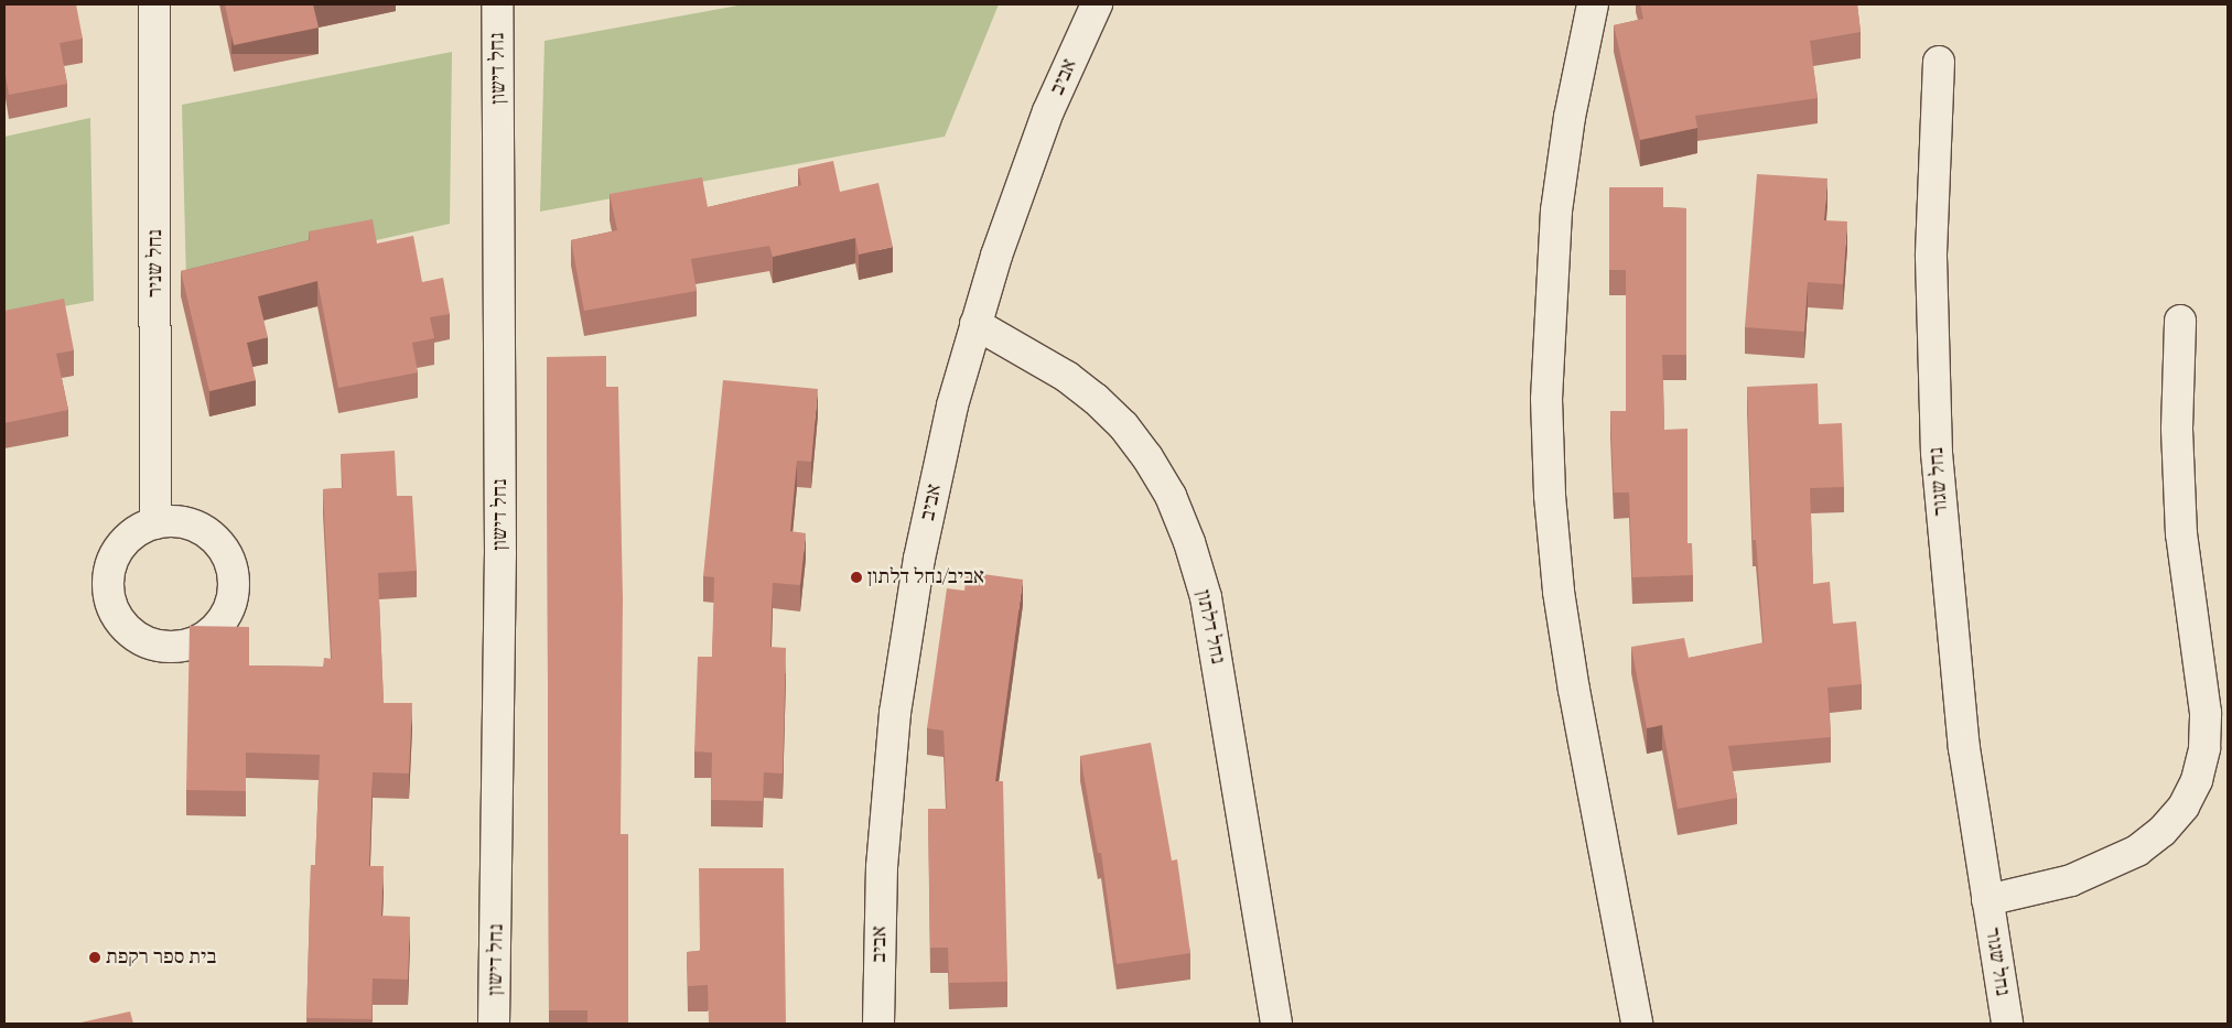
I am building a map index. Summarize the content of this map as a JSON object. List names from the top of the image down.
{
  "streets": {
    "street": [
      "נחל דישון",
      "אביב",
      "נחל שניר",
      "נחל שגור",
      "נחל דלתון"
    ]
  },
  "crossings": [
    ["אביב", "נחל דלתון"]
  ],
  "places": ["אביב/נחל דלתון", "בית ספר רקפת"]
}
